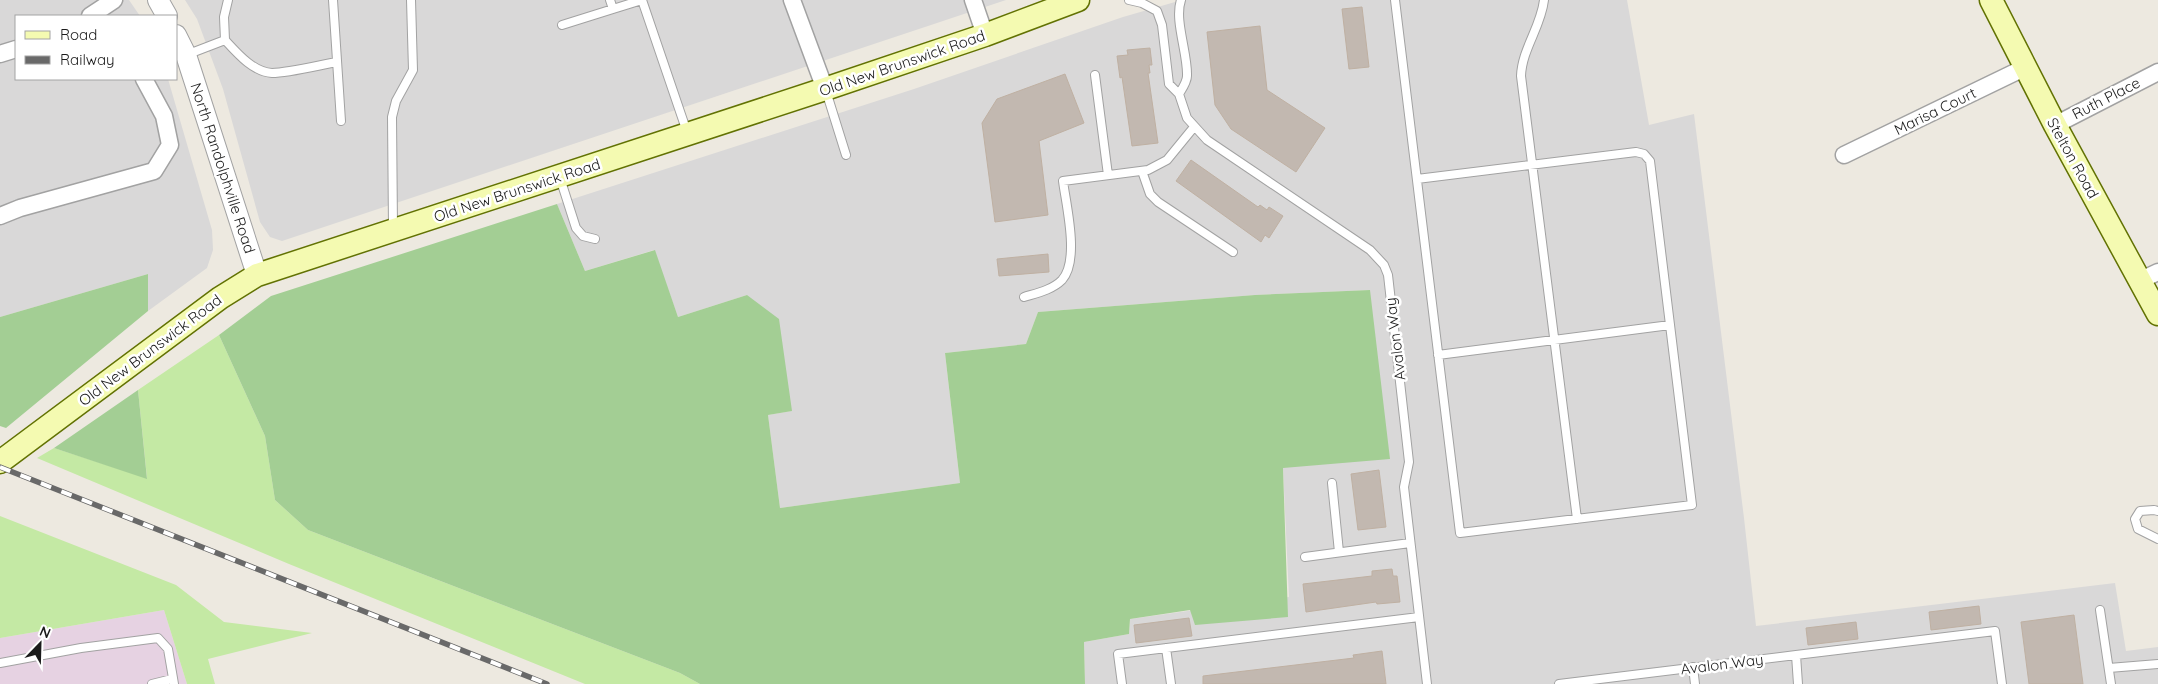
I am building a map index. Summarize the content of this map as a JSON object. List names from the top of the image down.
{
  "streets": {
    "main road": ["Old New Brunswick Road", "Stelton Road"],
    "street": ["Ruth Place", "Marisa Court", "North Randolphville Road"],
    "lane": ["Avalon Way"]
  },
  "crossings": [
    ["Old New Brunswick Road", "North Randolphville Road"],
    ["Ruth Place", "Stelton Road"],
    ["Marisa Court", "Stelton Road"]
  ],
  "legend": ["Road", "Railway"],
  "north": "top right"
}
